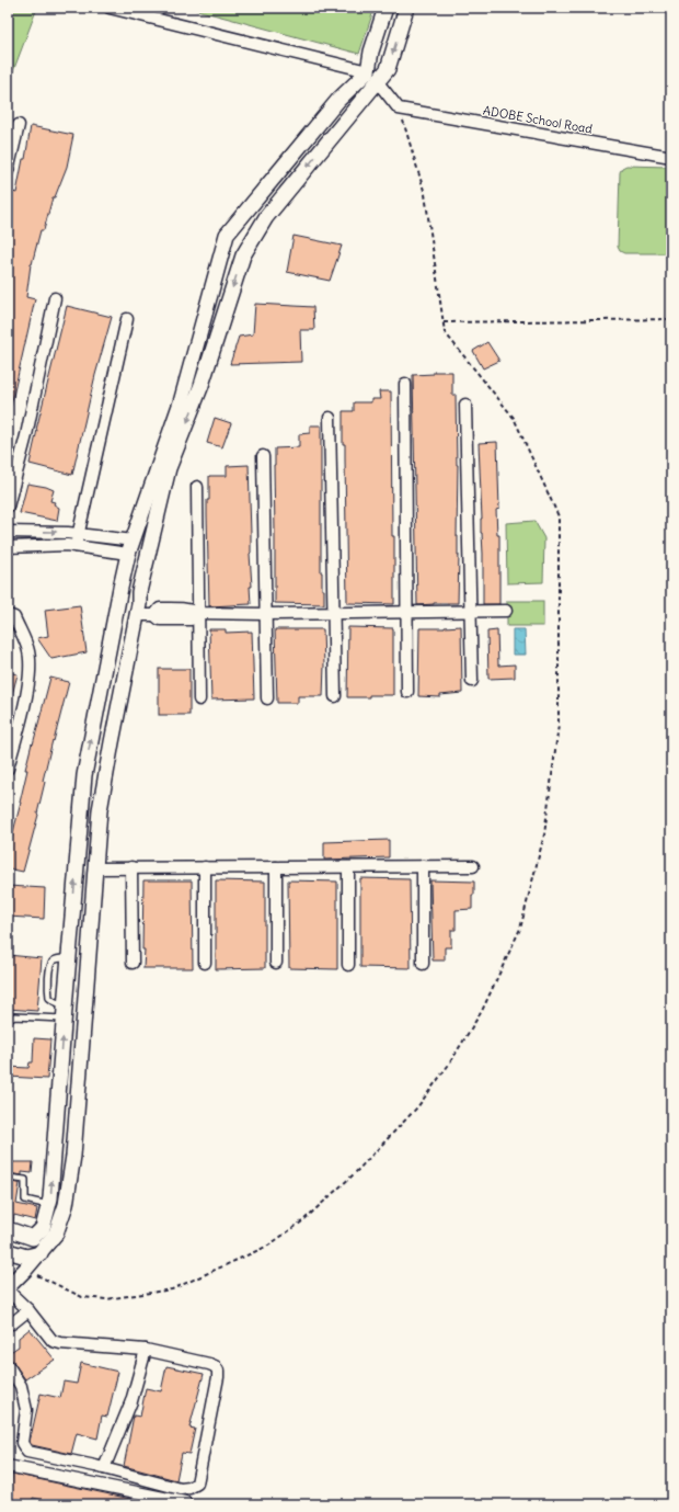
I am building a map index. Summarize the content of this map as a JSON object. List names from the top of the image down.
{
  "streets": {
    "street": ["ADOBE School Road"]
  }
}
